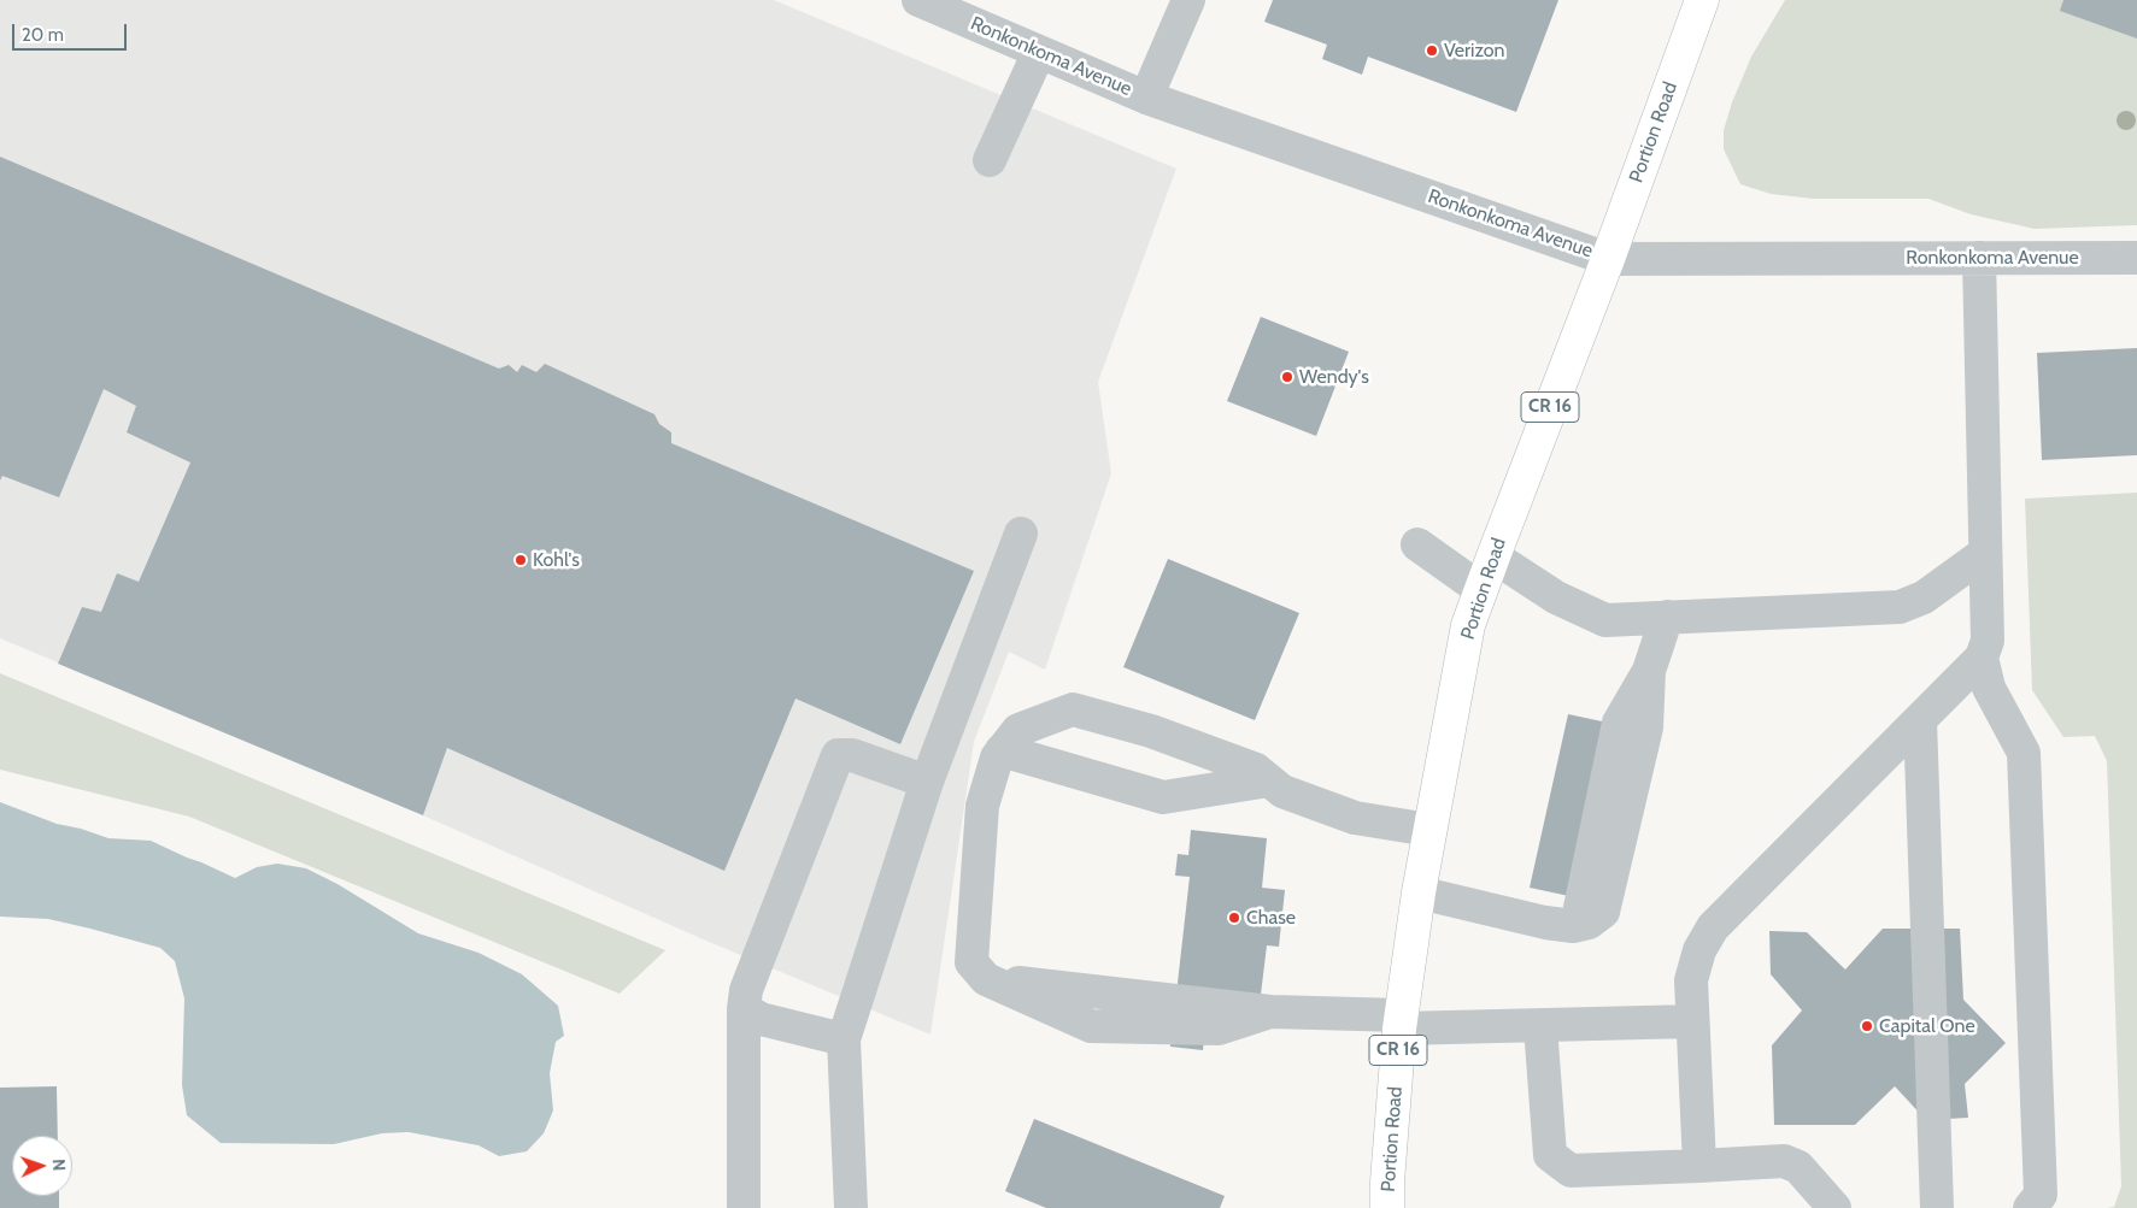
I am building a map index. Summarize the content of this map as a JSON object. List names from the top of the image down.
{
  "streets": {
    "main road": ["Portion Road", "CR 16"],
    "street": ["Ronkonkoma Avenue"]
  },
  "crossings": [
    ["Ronkonkoma Avenue", "Portion Road"]
  ],
  "places": [
    "Verizon",
    "Wendy's",
    "Kohl's",
    "Chase",
    "Capital One"
  ],
  "scale_bar": "20 m",
  "north": "right"
}
